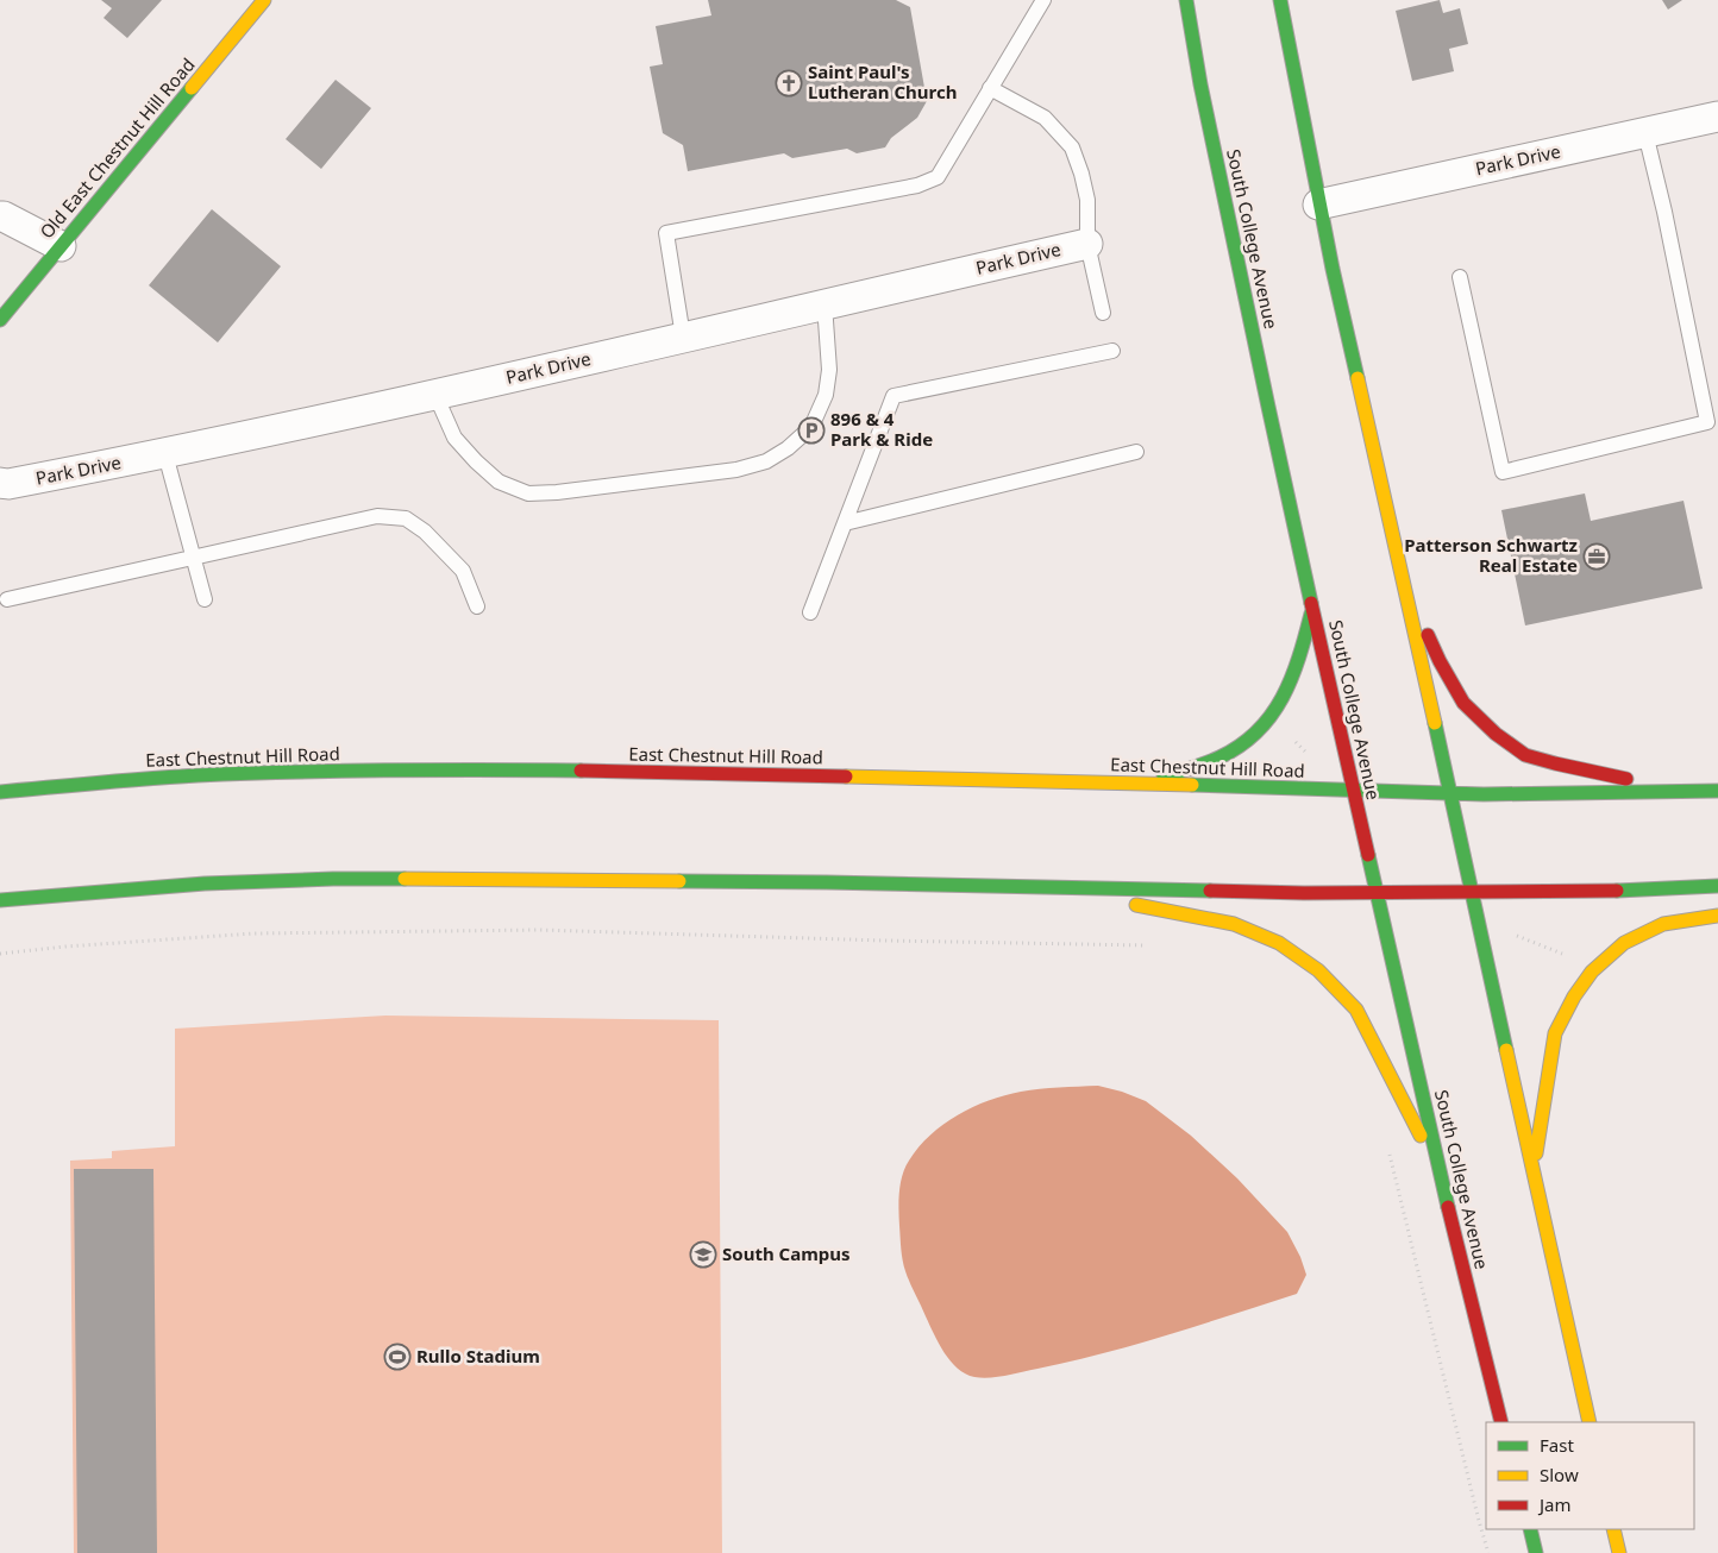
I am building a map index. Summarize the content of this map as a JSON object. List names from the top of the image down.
{
  "streets": {
    "main road": ["Old East Chestnut Hill Road", "South College Avenue", "East Chestnut Hill Road"],
    "street": ["Park Drive"]
  },
  "crossings": [
    ["South College Avenue", "East Chestnut Hill Road"]
  ],
  "places": {
    "church": ["Saint Paul's Lutheran Church"],
    "parking": ["896 & 4 Park & Ride"],
    "office": ["Patterson Schwartz Real Estate"],
    "school or university": ["South Campus"],
    "sports": ["Rullo Stadium"]
  },
  "legend": ["Fast", "Slow", "Jam"]
}
